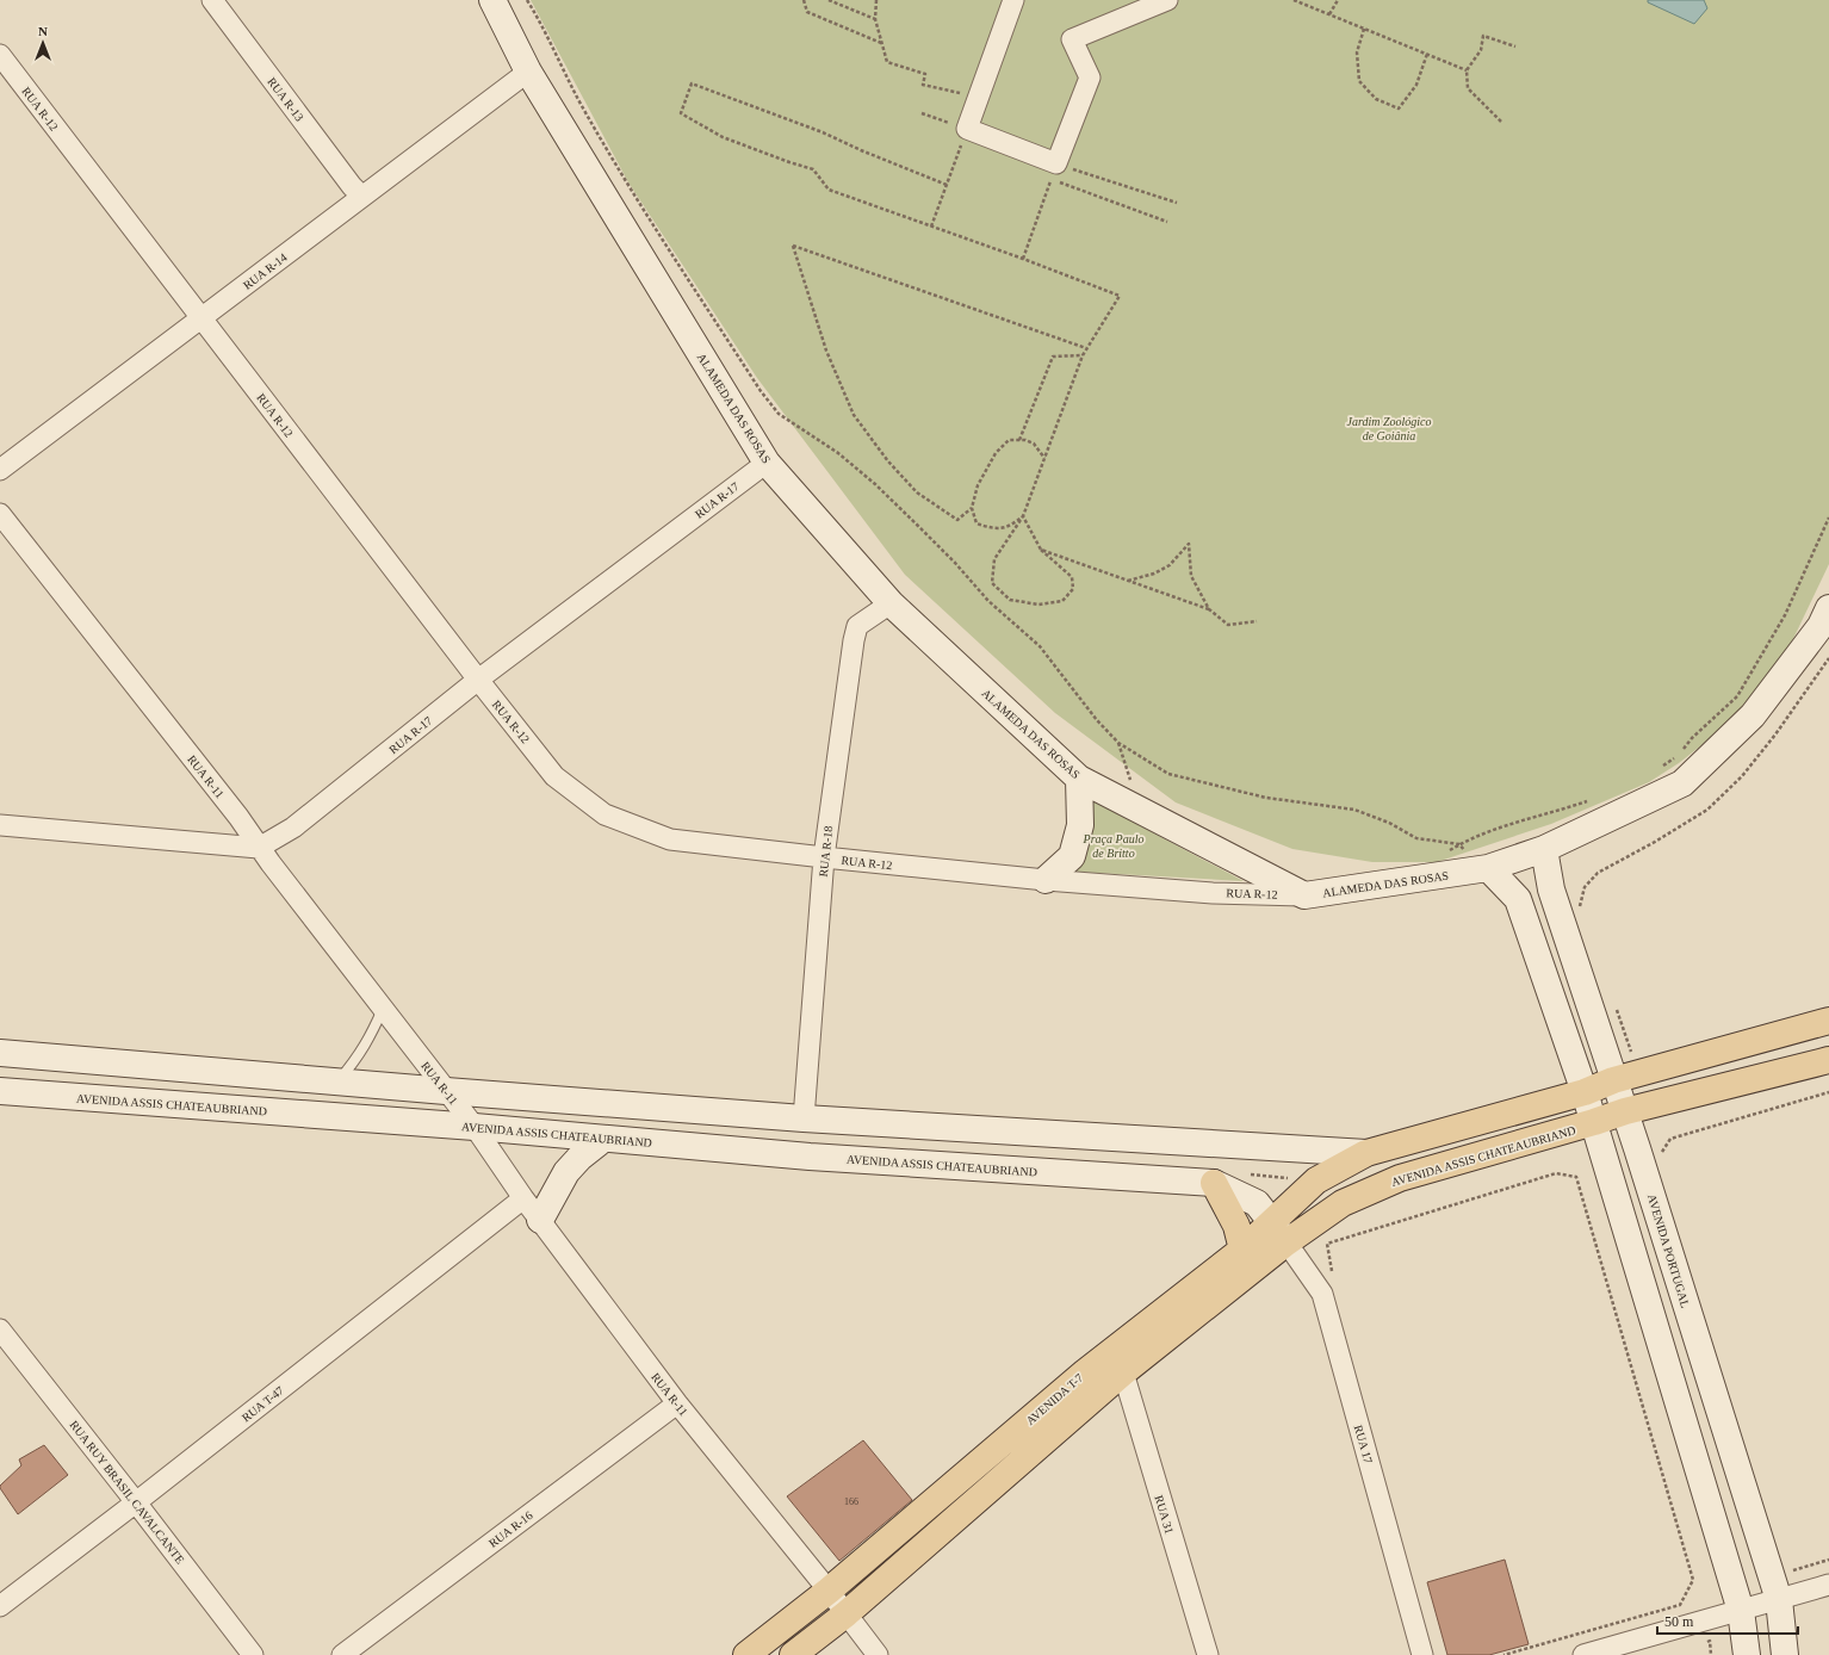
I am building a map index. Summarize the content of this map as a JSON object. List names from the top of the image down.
{
  "streets": {
    "main road": [
      "ALAMEDA DAS ROSAS",
      "AVENIDA ASSIS CHATEAUBRIAND",
      "AVENIDA PORTUGAL",
      "AVENIDA T-7"
    ],
    "street": [
      "RUA R-13",
      "RUA R-12",
      "RUA R-14",
      "RUA R-17",
      "RUA R-11",
      "RUA R-18",
      "RUA T-47",
      "RUA 17",
      "RUA RUY BRASIL CAVALCANTE",
      "RUA 31",
      "RUA R-16"
    ]
  },
  "crossings": [
    ["RUA R-13", "RUA R-14"],
    ["RUA R-12", "RUA R-14"],
    ["RUA R-12", "ALAMEDA DAS ROSAS"],
    ["RUA R-12", "RUA R-17"],
    ["RUA R-12", "RUA R-18"],
    ["RUA R-14", "ALAMEDA DAS ROSAS"],
    ["ALAMEDA DAS ROSAS", "RUA R-17"],
    ["ALAMEDA DAS ROSAS", "RUA R-18"],
    ["ALAMEDA DAS ROSAS", "AVENIDA PORTUGAL"],
    ["RUA R-17", "RUA R-11"],
    ["RUA R-11", "AVENIDA ASSIS CHATEAUBRIAND"],
    ["RUA R-11", "AVENIDA T-7"],
    ["RUA R-11", "RUA T-47"],
    ["RUA R-11", "RUA R-16"],
    ["AVENIDA ASSIS CHATEAUBRIAND", "AVENIDA PORTUGAL"],
    ["AVENIDA ASSIS CHATEAUBRIAND", "AVENIDA T-7"],
    ["AVENIDA ASSIS CHATEAUBRIAND", "RUA 17"],
    ["AVENIDA T-7", "RUA 17"],
    ["AVENIDA T-7", "RUA 31"],
    ["RUA T-47", "RUA RUY BRASIL CAVALCANTE"]
  ],
  "parks": ["Jardim Zoológico de Goiânia", "Praça Paulo de Britto"],
  "house_numbers": ["166"],
  "scale_bar": "50 m",
  "north": "top"
}
